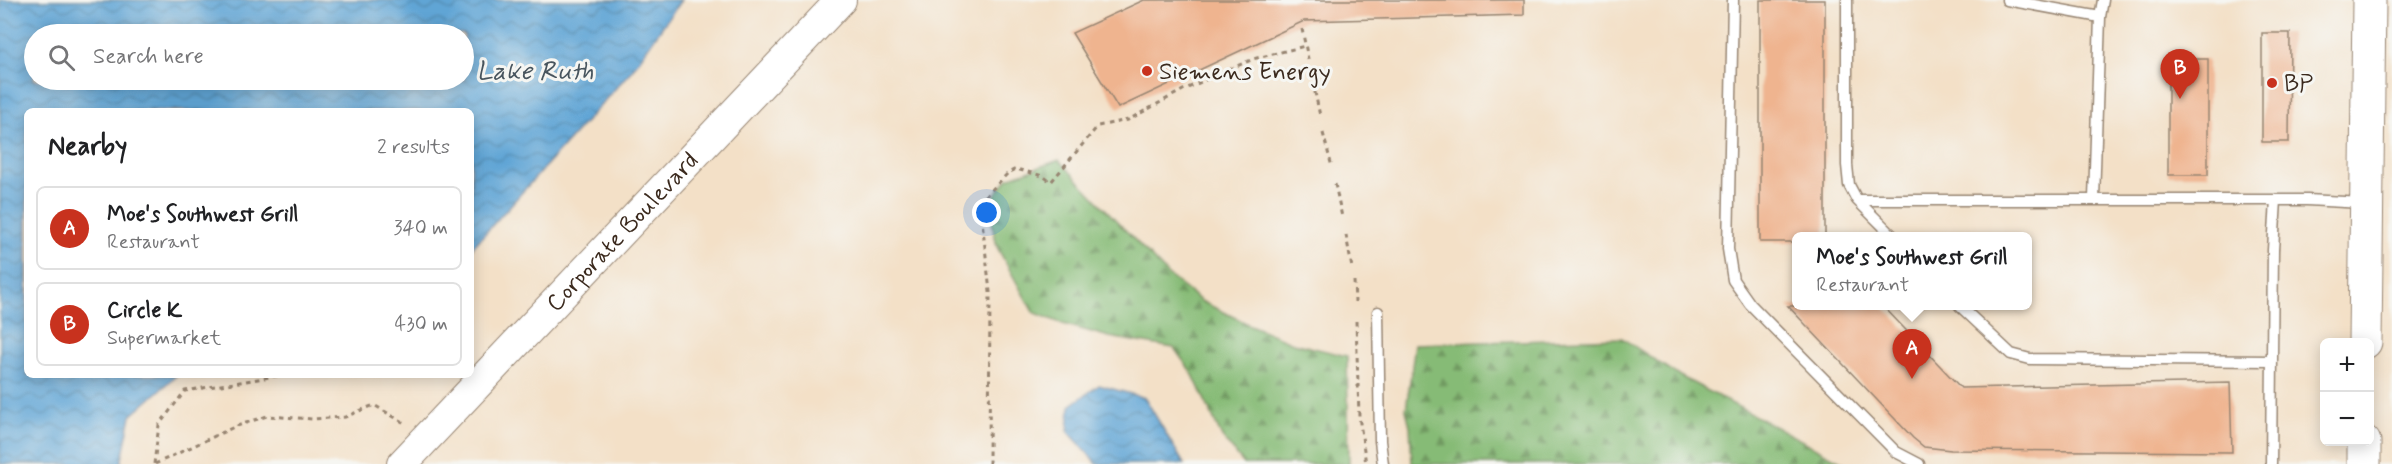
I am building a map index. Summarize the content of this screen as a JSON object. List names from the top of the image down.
{
  "streets": {
    "street": ["Corporate Boulevard"]
  },
  "water": ["Lake Ruth"],
  "places": ["Siemens Energy", "BP"],
  "page": {
    "search": "Search here",
    "pins": ["B", "A"],
    "heading": ["Nearby", "2 results"],
    "list": [
      {
        "mark": "A",
        "name": "Moe's Southwest Grill",
        "note": "Restaurant",
        "value": "340 m"
      },
      {
        "mark": "B",
        "name": "Circle K",
        "note": "Supermarket",
        "value": "430 m"
      }
    ],
    "popup": ["Moe's Southwest Grill", "Restaurant"],
    "map_buttons": ["+", "−"]
  }
}
